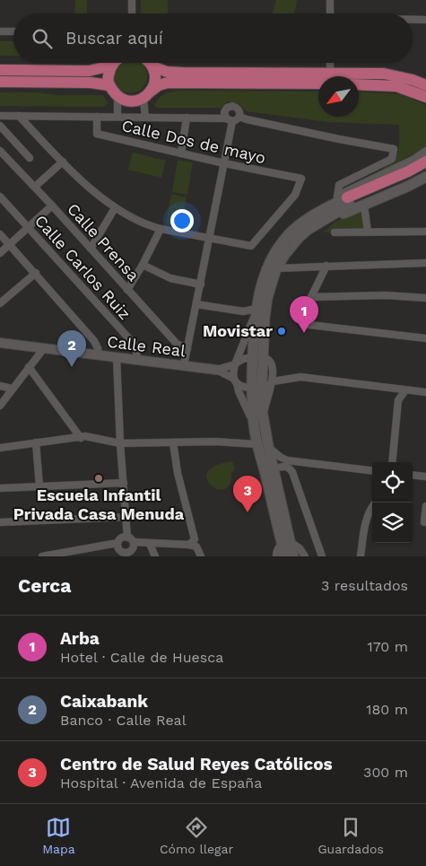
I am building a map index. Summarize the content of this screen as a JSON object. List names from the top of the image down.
{
  "streets": {
    "street": [
      "Calle Dos de mayo",
      "Calle Prensa",
      "Calle Carlos Ruiz",
      "Calle Real"
    ]
  },
  "crossings": [
    ["Calle Carlos Ruiz", "Calle Real"]
  ],
  "places": ["Movistar", "Escuela Infantil Privada Casa Menuda"],
  "north": "bottom left",
  "page": {
    "search": "Buscar aquí",
    "pins": ["1", "2", "3"],
    "heading": ["Cerca", "3 resultados"],
    "list": [
      {
        "mark": "1",
        "name": "Arba",
        "note": "Hotel · Calle de Huesca",
        "value": "170 m"
      },
      {
        "mark": "2",
        "name": "Caixabank",
        "note": "Banco · Calle Real",
        "value": "180 m"
      },
      {
        "mark": "3",
        "name": "Centro de Salud Reyes Católicos",
        "note": "Hospital · Avenida de España",
        "value": "300 m"
      }
    ],
    "nav": ["Mapa", "Cómo llegar", "Guardados"]
  }
}
